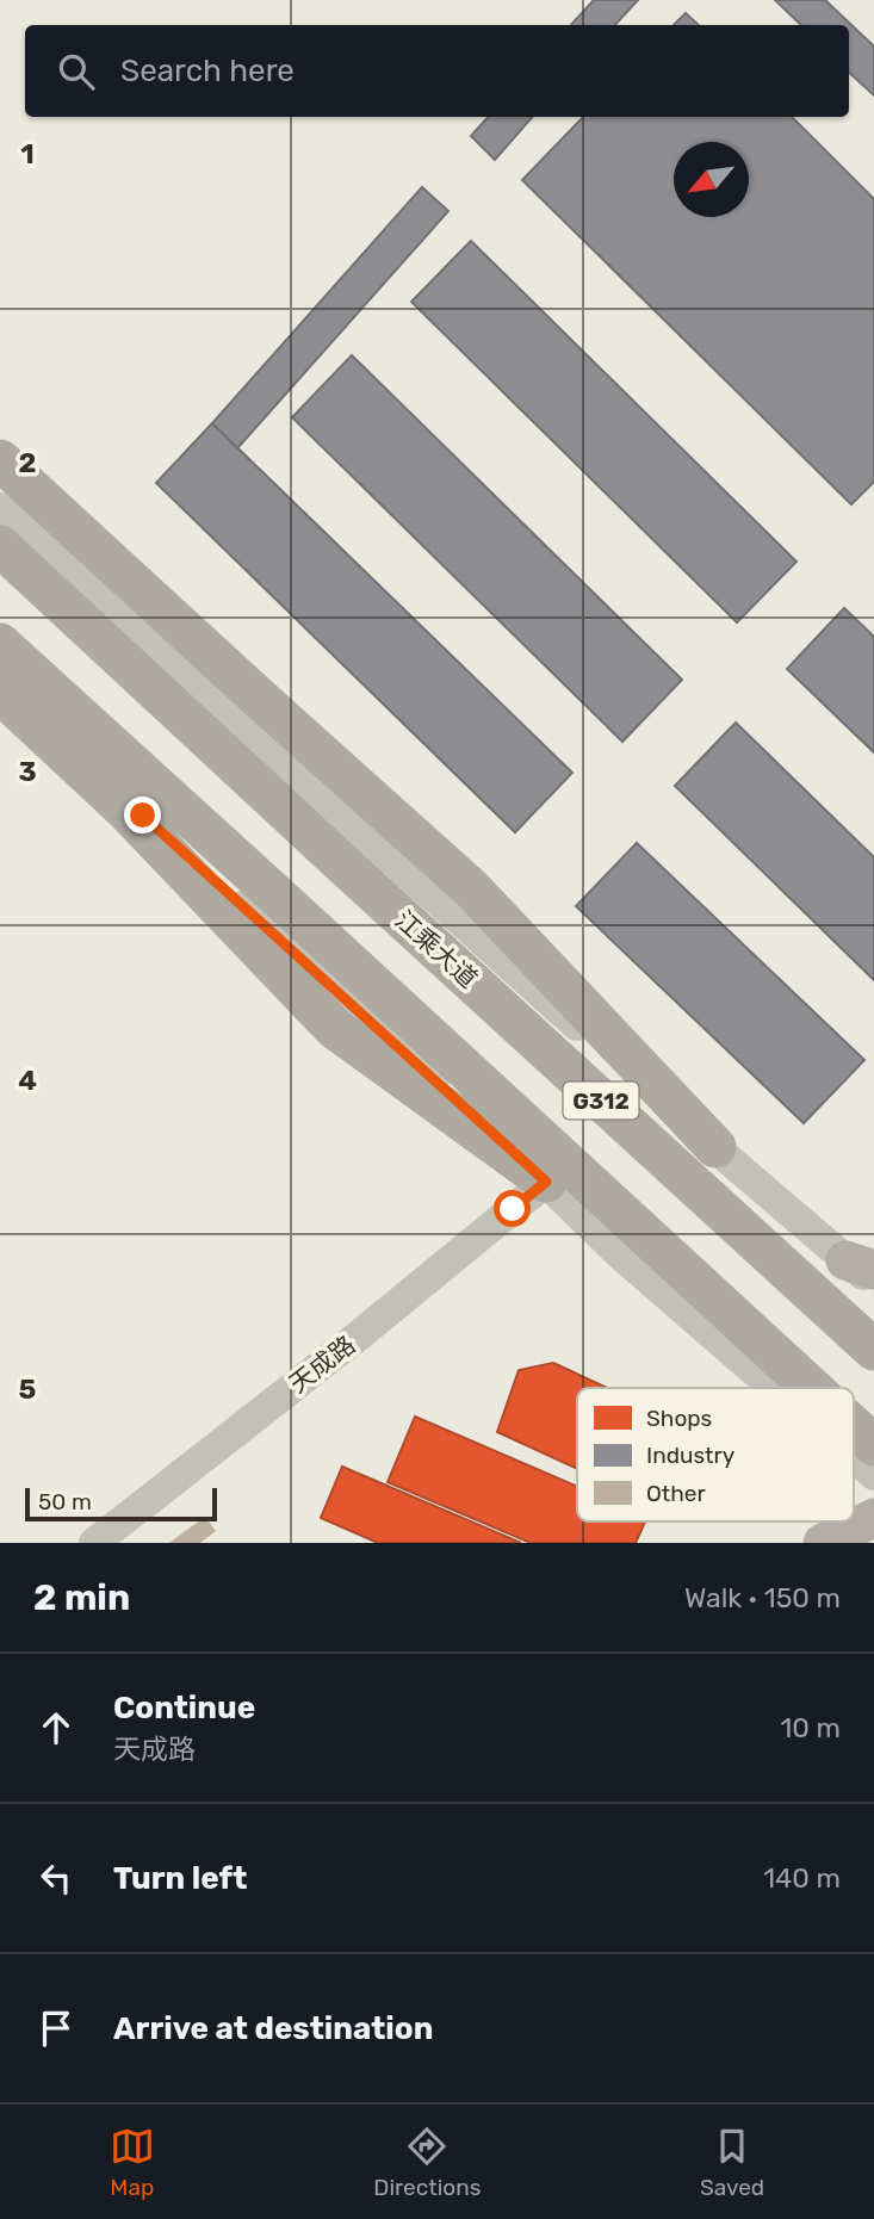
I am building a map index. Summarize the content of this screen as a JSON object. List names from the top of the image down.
{
  "streets": {
    "highway": ["江乘大道", "G312"],
    "street": ["天成路"]
  },
  "legend": ["Shops", "Industry", "Other"],
  "scale_bar": "50 m",
  "north": "bottom left",
  "page": {
    "search": "Search here",
    "scale": "50 m",
    "heading": ["2 min", "Walk · 150 m"],
    "list": [
      ["Continue", "天成路", "10 m"],
      ["Turn left", "140 m"],
      "Arrive at destination"
    ],
    "nav": ["Map", "Directions", "Saved"]
  },
  "grid": {
    "rows": [
      "1",
      "2",
      "3",
      "4",
      "5"
    ]
  }
}
